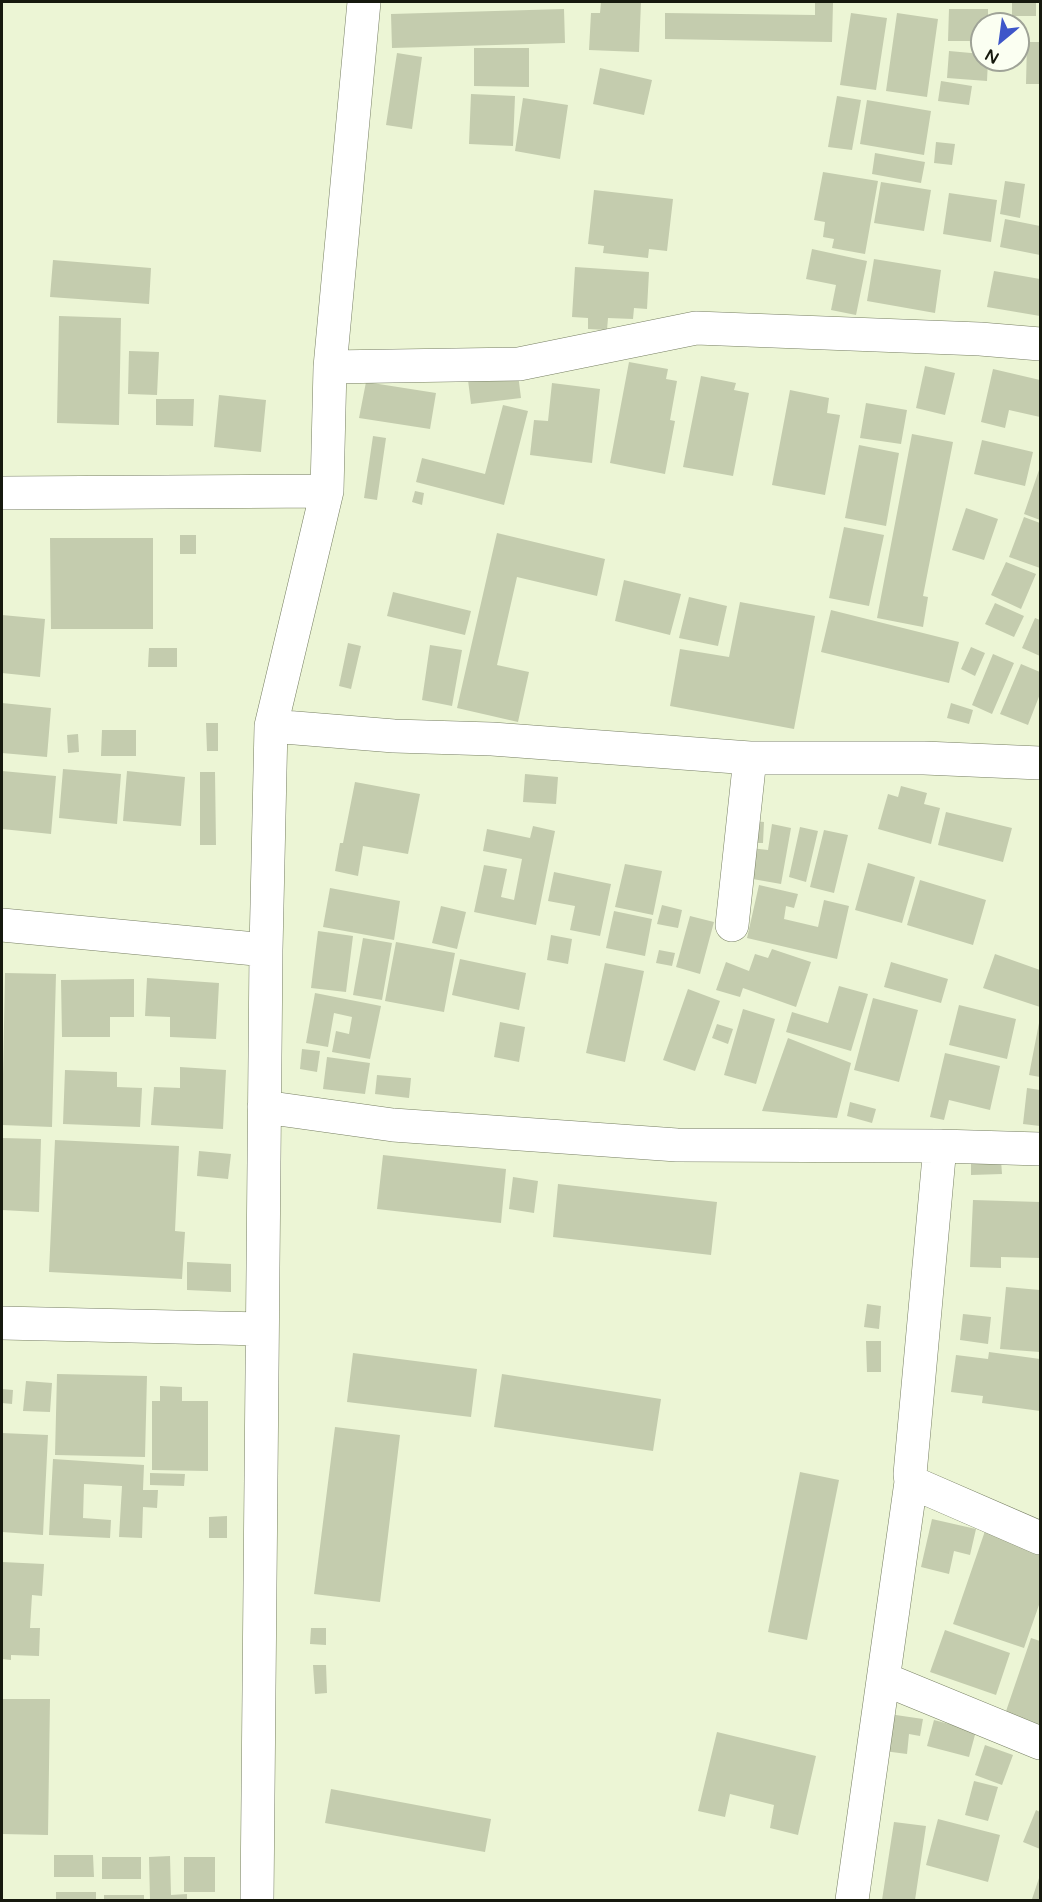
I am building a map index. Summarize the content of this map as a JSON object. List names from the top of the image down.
{
  "north": "bottom left"
}
